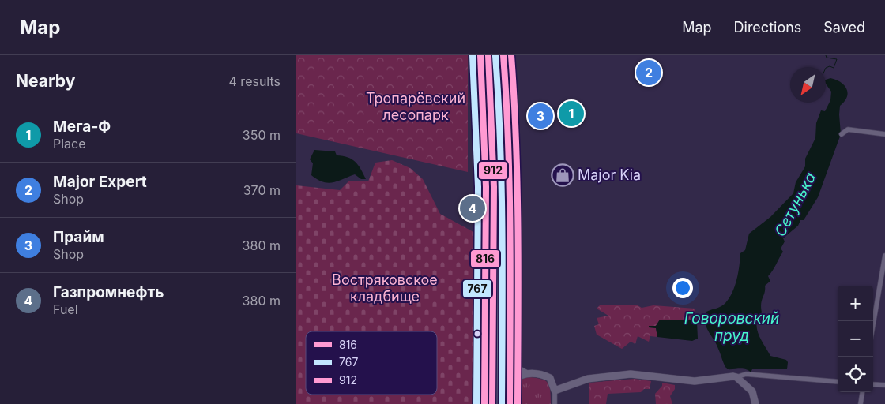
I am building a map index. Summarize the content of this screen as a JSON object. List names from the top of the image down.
{
  "water": ["Сетунька", "Говоровский пруд"],
  "parks": ["Тропарёвский лесопарк", "Востряковское кладбище"],
  "places": {
    "shop": ["Major Kia"]
  },
  "lines": ["transit line 816", "transit line 767", "transit line 912"],
  "legend": ["816", "767", "912"],
  "north": "bottom left",
  "page": {
    "header": "Map",
    "nav": ["Map", "Directions", "Saved"],
    "heading": ["Nearby", "4 results"],
    "pins": [
      "2",
      "1",
      "3",
      "4"
    ],
    "list": [
      {
        "mark": "1",
        "name": "Мега-Ф",
        "note": "Place",
        "value": "350 m"
      },
      {
        "mark": "2",
        "name": "Major Expert",
        "note": "Shop",
        "value": "370 m"
      },
      {
        "mark": "3",
        "name": "Прайм",
        "note": "Shop",
        "value": "380 m"
      },
      {
        "mark": "4",
        "name": "Газпромнефть",
        "note": "Fuel",
        "value": "380 m"
      }
    ],
    "map_buttons": ["+", "−"]
  }
}
